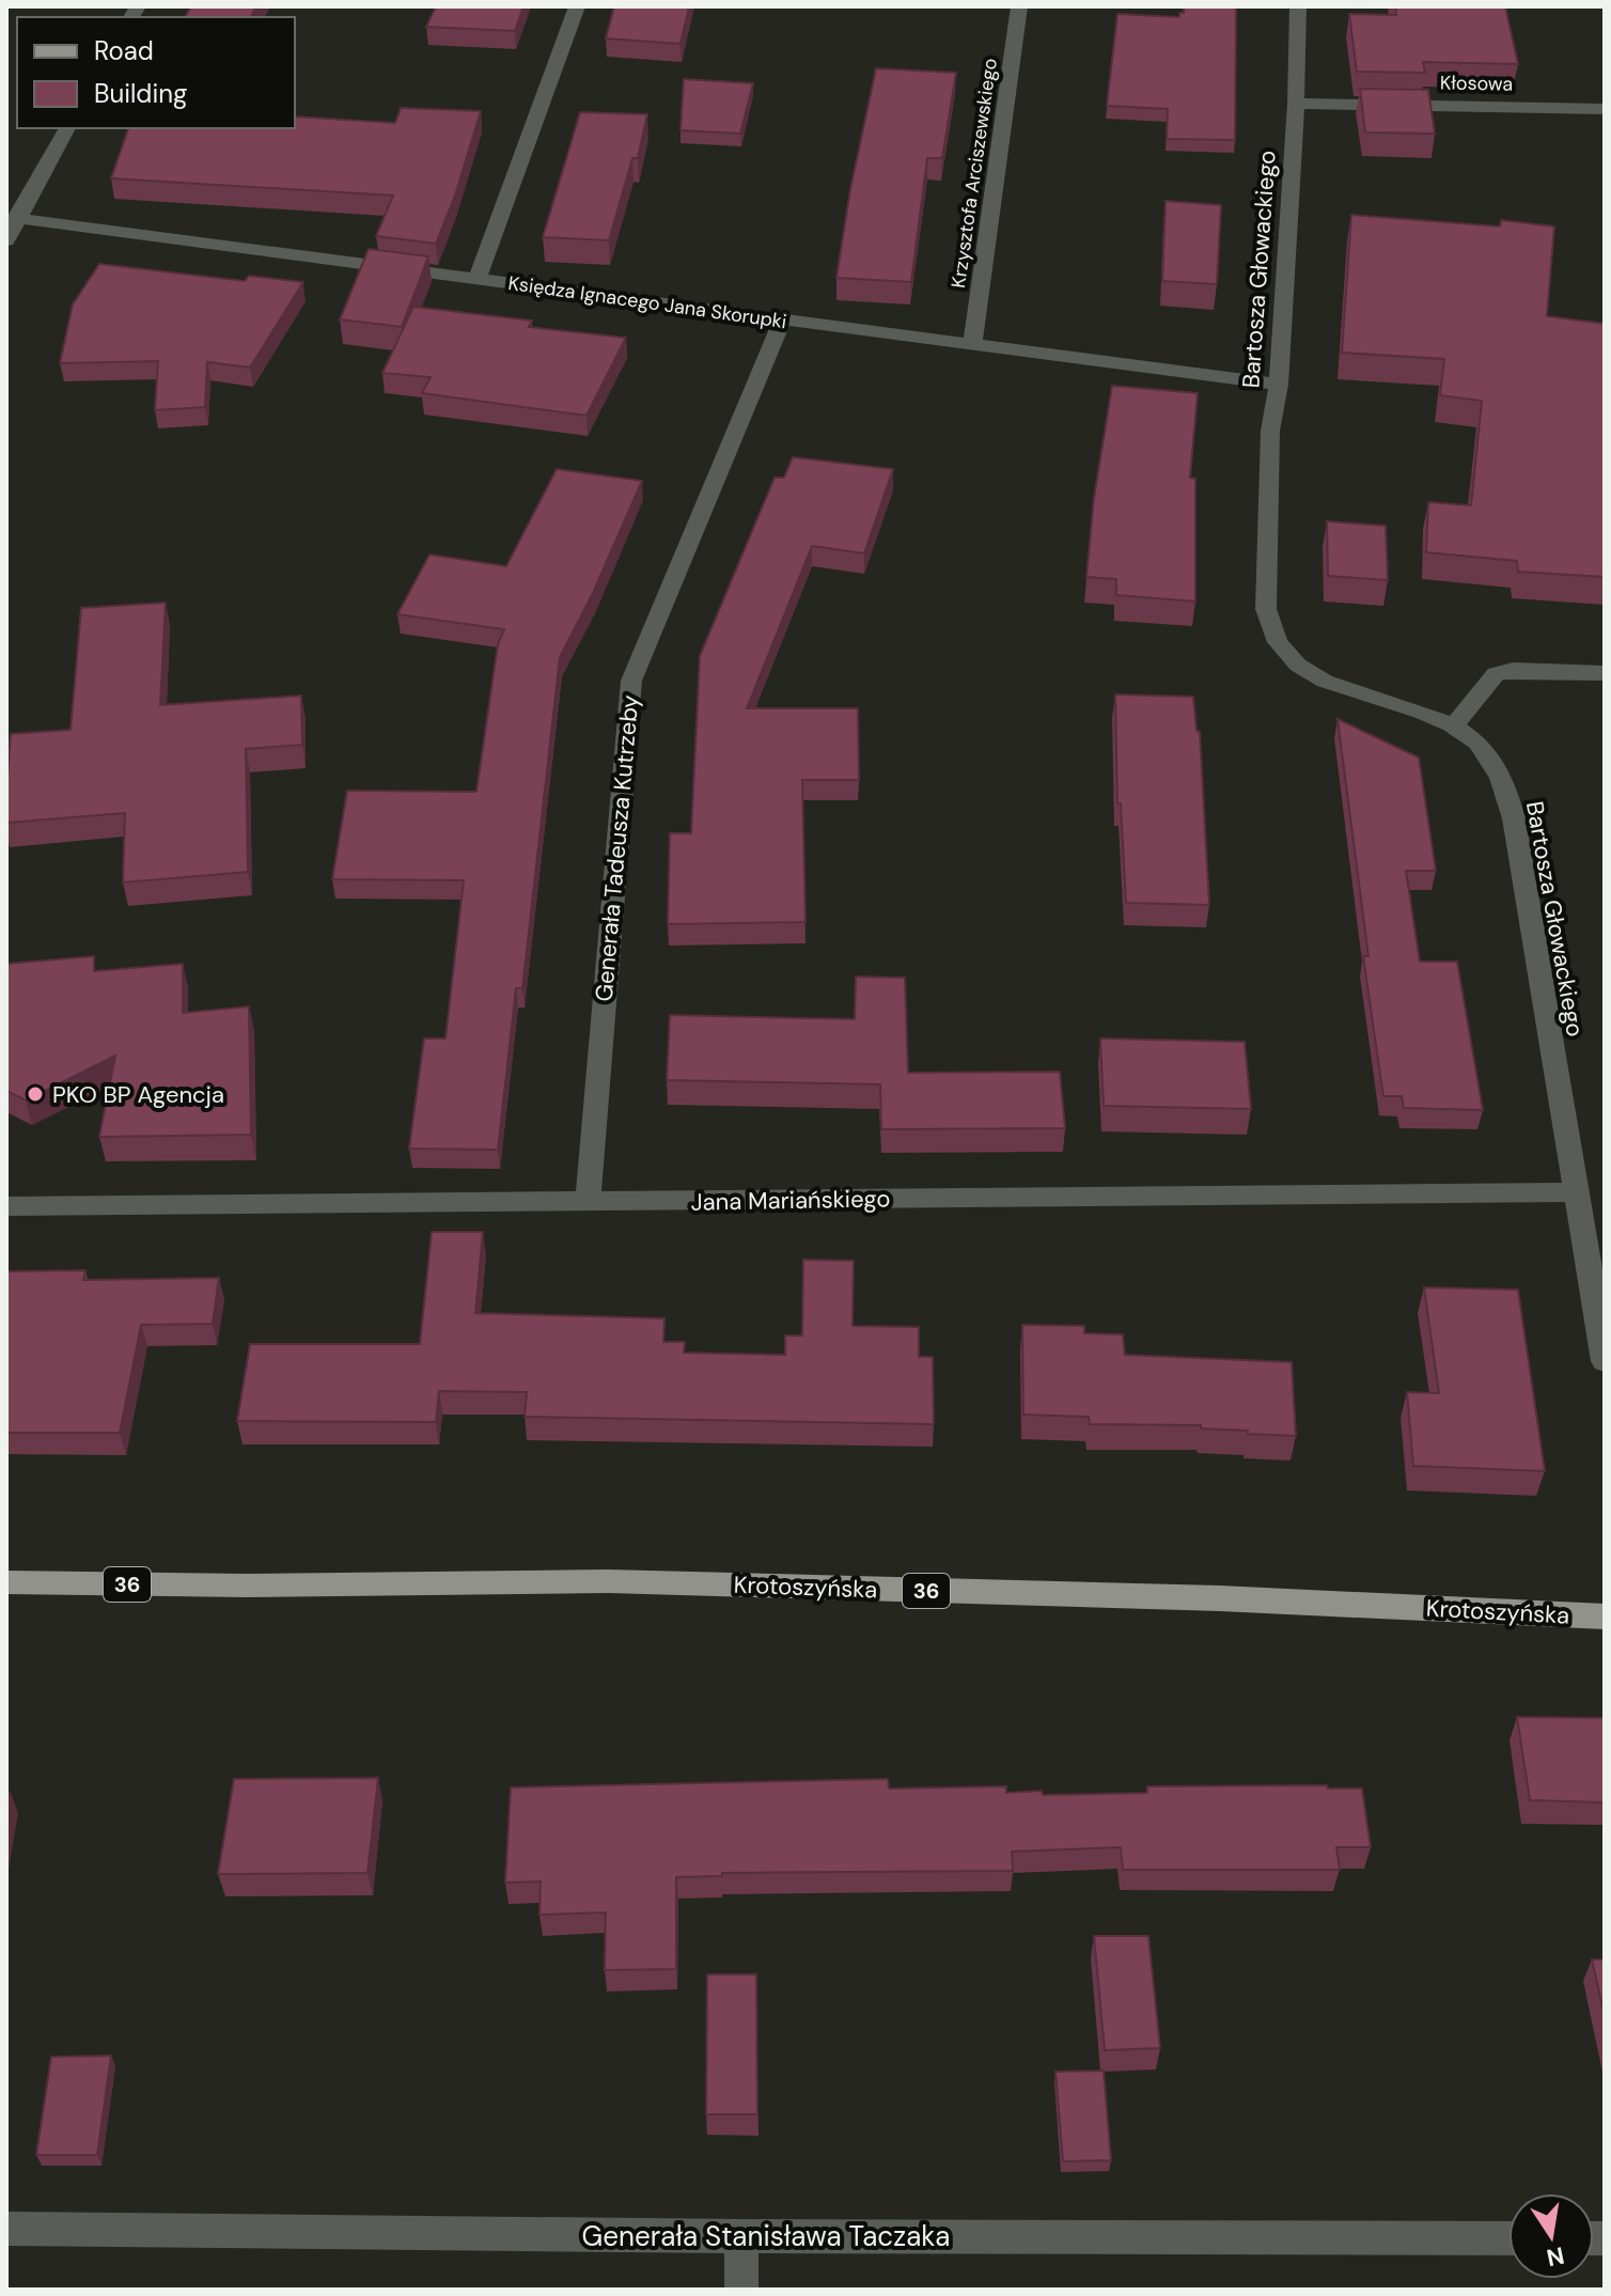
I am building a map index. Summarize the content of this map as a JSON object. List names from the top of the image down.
{
  "streets": {
    "main road": ["36", "Krotoszyńska"],
    "street": [
      "Kłosowa",
      "Krzysztofa Arciszewskiego",
      "Bartosza Głowackiego",
      "Księdza Ignacego Jana Skorupki",
      "Generała Tadeusza Kutrzeby",
      "Jana Mariańskiego",
      "Generała Stanisława Taczaka"
    ]
  },
  "crossings": [
    ["Kłosowa", "Bartosza Głowackiego"],
    ["Krzysztofa Arciszewskiego", "Księdza Ignacego Jana Skorupki"],
    ["Bartosza Głowackiego", "Księdza Ignacego Jana Skorupki"],
    ["Bartosza Głowackiego", "Jana Mariańskiego"],
    ["Księdza Ignacego Jana Skorupki", "Generała Tadeusza Kutrzeby"],
    ["Generała Tadeusza Kutrzeby", "Jana Mariańskiego"]
  ],
  "places": ["PKO BP Agencja"],
  "legend": ["Road", "Building"],
  "north": "bottom"
}
